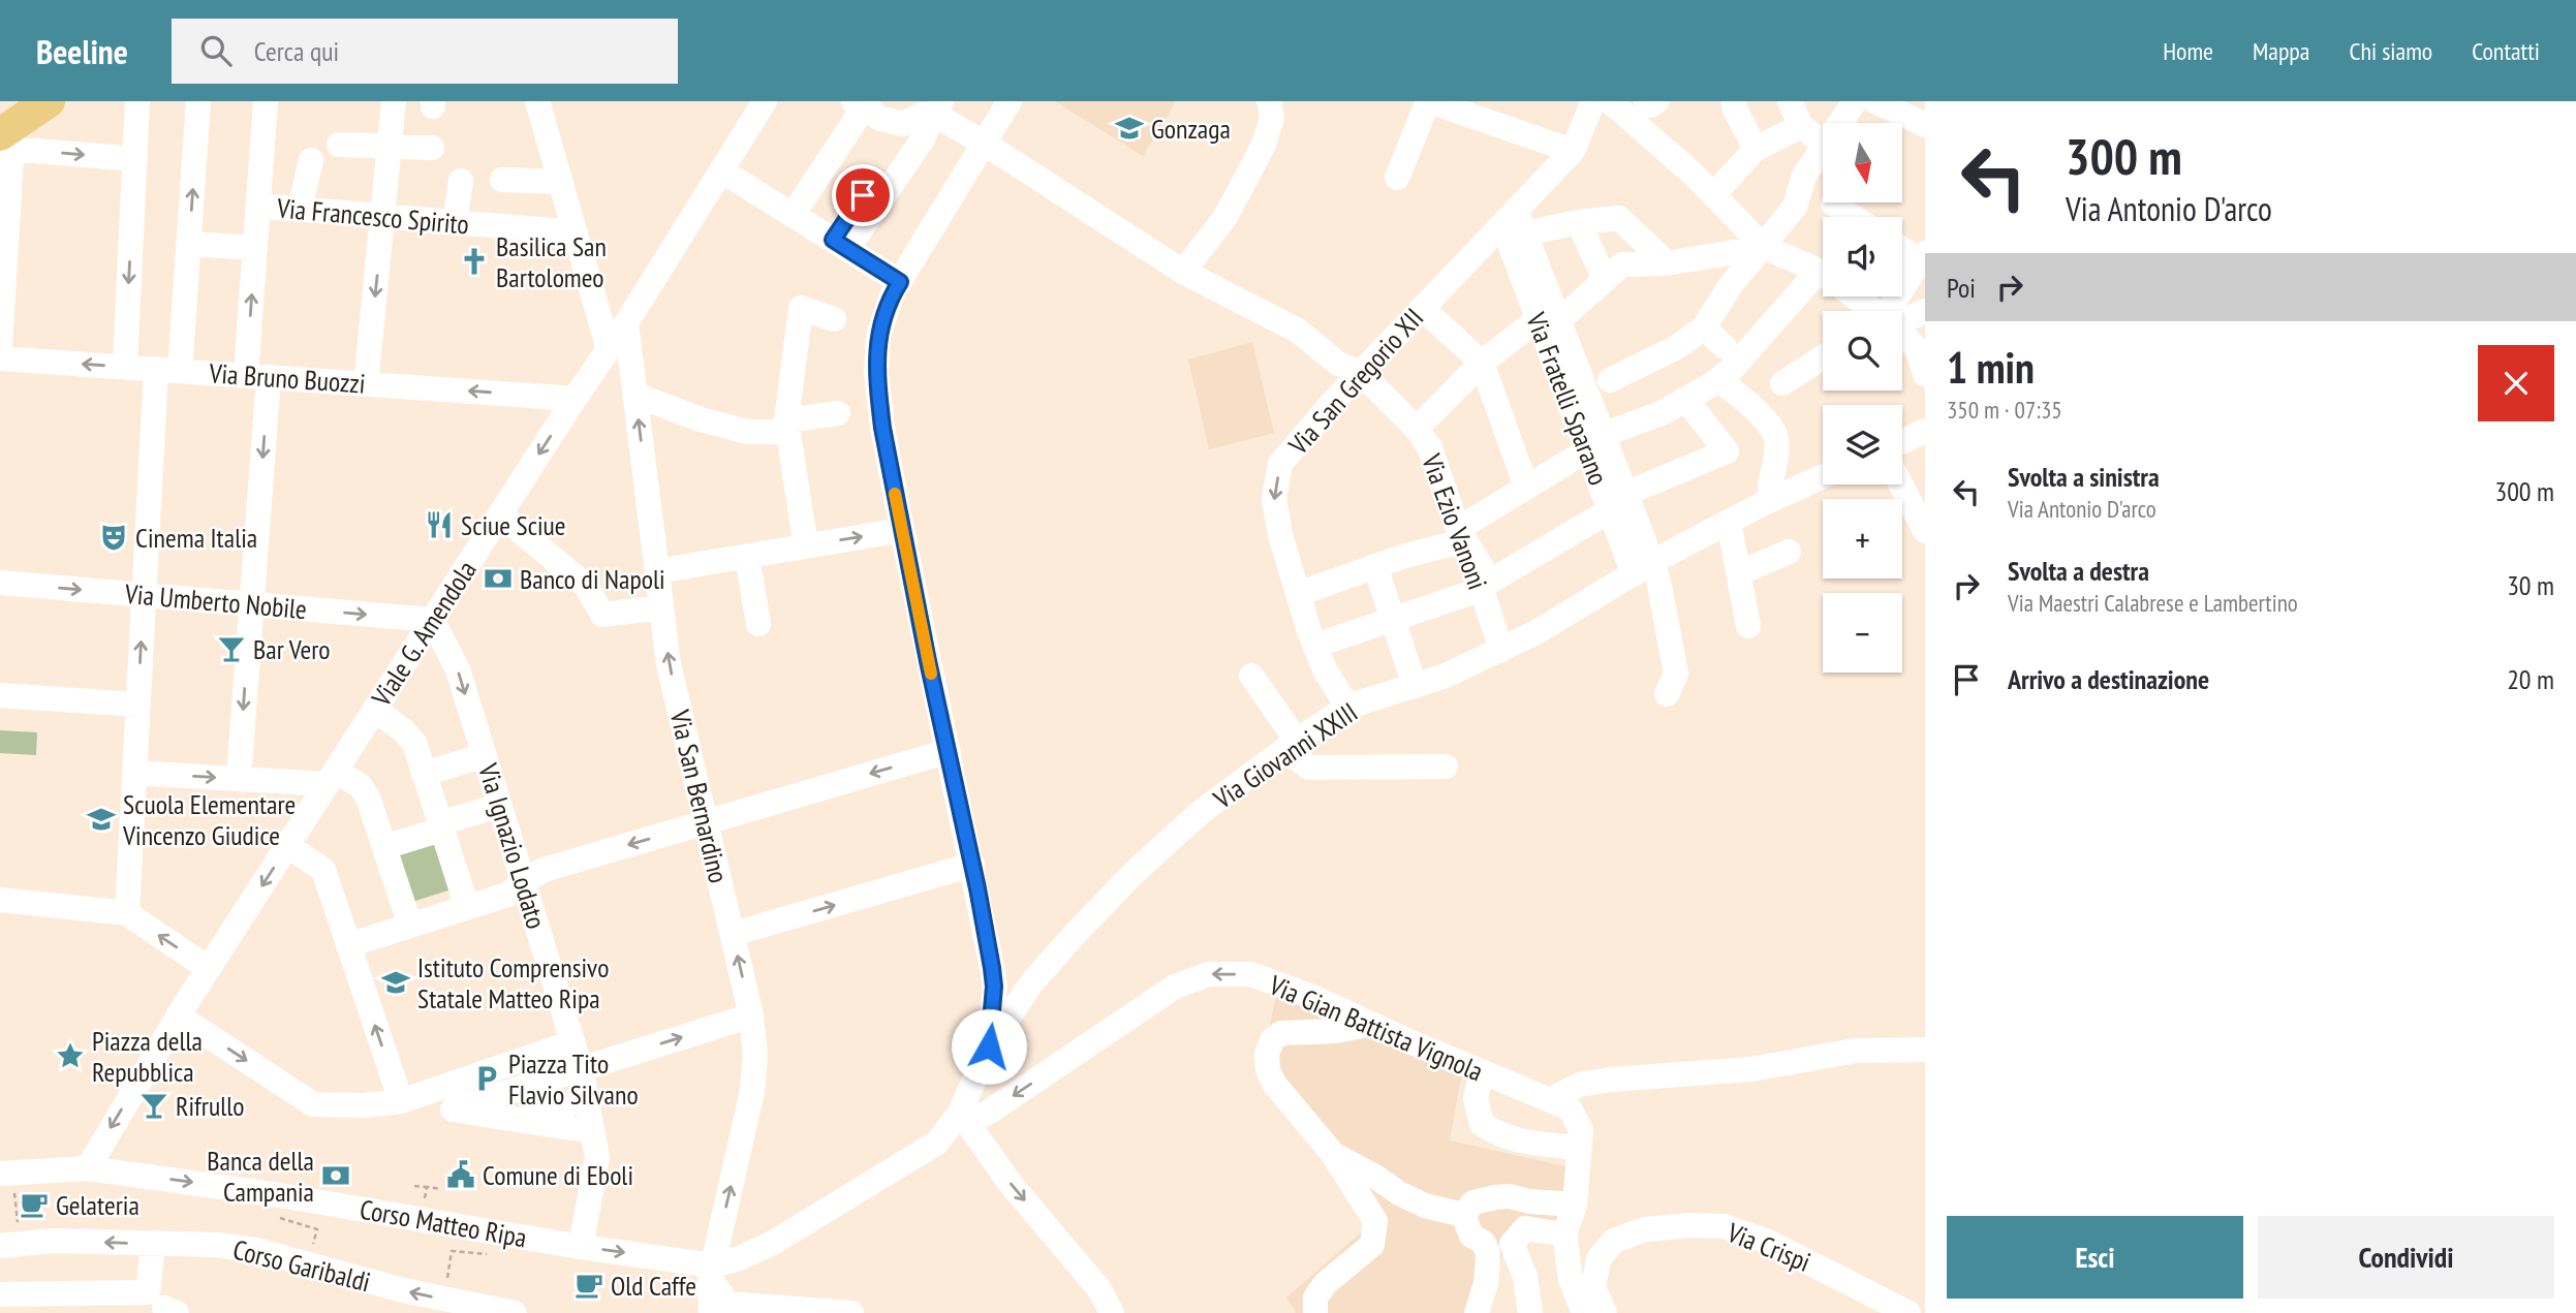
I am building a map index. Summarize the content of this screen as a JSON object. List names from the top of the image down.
{
  "streets": {
    "street": [
      "Via Francesco Spirito",
      "Via Bruno Buozzi",
      "Via San Gregorio XII",
      "Via Fratelli Sparano",
      "Via Ezio Vanoni",
      "Via Umberto Nobile",
      "Viale G. Amendola",
      "Via Giovanni XXIII",
      "Via San Bernardino",
      "Via Ignazio Lodato",
      "Via Gian Battista Vignola",
      "Corso Matteo Ripa",
      "Via Crispi",
      "Corso Garibaldi"
    ]
  },
  "crossings": [
    ["Via Bruno Buozzi", "Viale G. Amendola"],
    ["Via San Gregorio XII", "Via Fratelli Sparano"],
    ["Via San Gregorio XII", "Via Ezio Vanoni"],
    ["Via San Gregorio XII", "Via Giovanni XXIII"],
    ["Via Fratelli Sparano", "Via Giovanni XXIII"],
    ["Via Ezio Vanoni", "Via Giovanni XXIII"],
    ["Via Umberto Nobile", "Viale G. Amendola"],
    ["Via Umberto Nobile", "Via Ignazio Lodato"],
    ["Viale G. Amendola", "Via San Bernardino"],
    ["Viale G. Amendola", "Via Ignazio Lodato"],
    ["Viale G. Amendola", "Corso Matteo Ripa"],
    ["Via Giovanni XXIII", "Via Gian Battista Vignola"],
    ["Via San Bernardino", "Via Gian Battista Vignola"],
    ["Via San Bernardino", "Corso Matteo Ripa"],
    ["Via Ignazio Lodato", "Corso Matteo Ripa"],
    ["Via Gian Battista Vignola", "Corso Matteo Ripa"]
  ],
  "one_way": ["Viale G. Amendola", "Via San Bernardino", "Via Gian Battista Vignola"],
  "places": {
    "school or university": ["Gonzaga", "Scuola Elementare Vincenzo Giudice", "Istituto Comprensivo Statale Matteo Ripa"],
    "church": ["Basilica San Bartolomeo"],
    "restaurant": ["Sciue Sciue"],
    "theatre": ["Cinema Italia"],
    "bank": ["Banco di Napoli", "Banca della Campania"],
    "bar": ["Bar Vero", "Rifrullo"],
    "place": ["Piazza della Repubblica"],
    "parking": ["Piazza Tito Flavio Silvano"],
    "public building": ["Comune di Eboli"],
    "cafe": ["Gelateria", "Old Caffe"]
  },
  "north": "bottom",
  "page": {
    "header": "Beeline",
    "search": "Cerca qui",
    "nav": [
      "Home",
      "Mappa",
      "Chi siamo",
      "Contatti"
    ],
    "turn": ["300 m", "Via Antonio D'arco"],
    "map_buttons": ["+", "−"],
    "then": "Poi",
    "heading": ["1 min", "350 m · 07:35"],
    "list": [
      {
        "name": "Svolta a sinistra",
        "note": "Via Antonio D'arco",
        "value": "300 m"
      },
      {
        "name": "Svolta a destra",
        "note": "Via Maestri Calabrese e Lambertino",
        "value": "30 m"
      },
      {
        "name": "Arrivo a destinazione",
        "value": "20 m"
      }
    ],
    "buttons": ["Esci", "Condividi"]
  }
}
